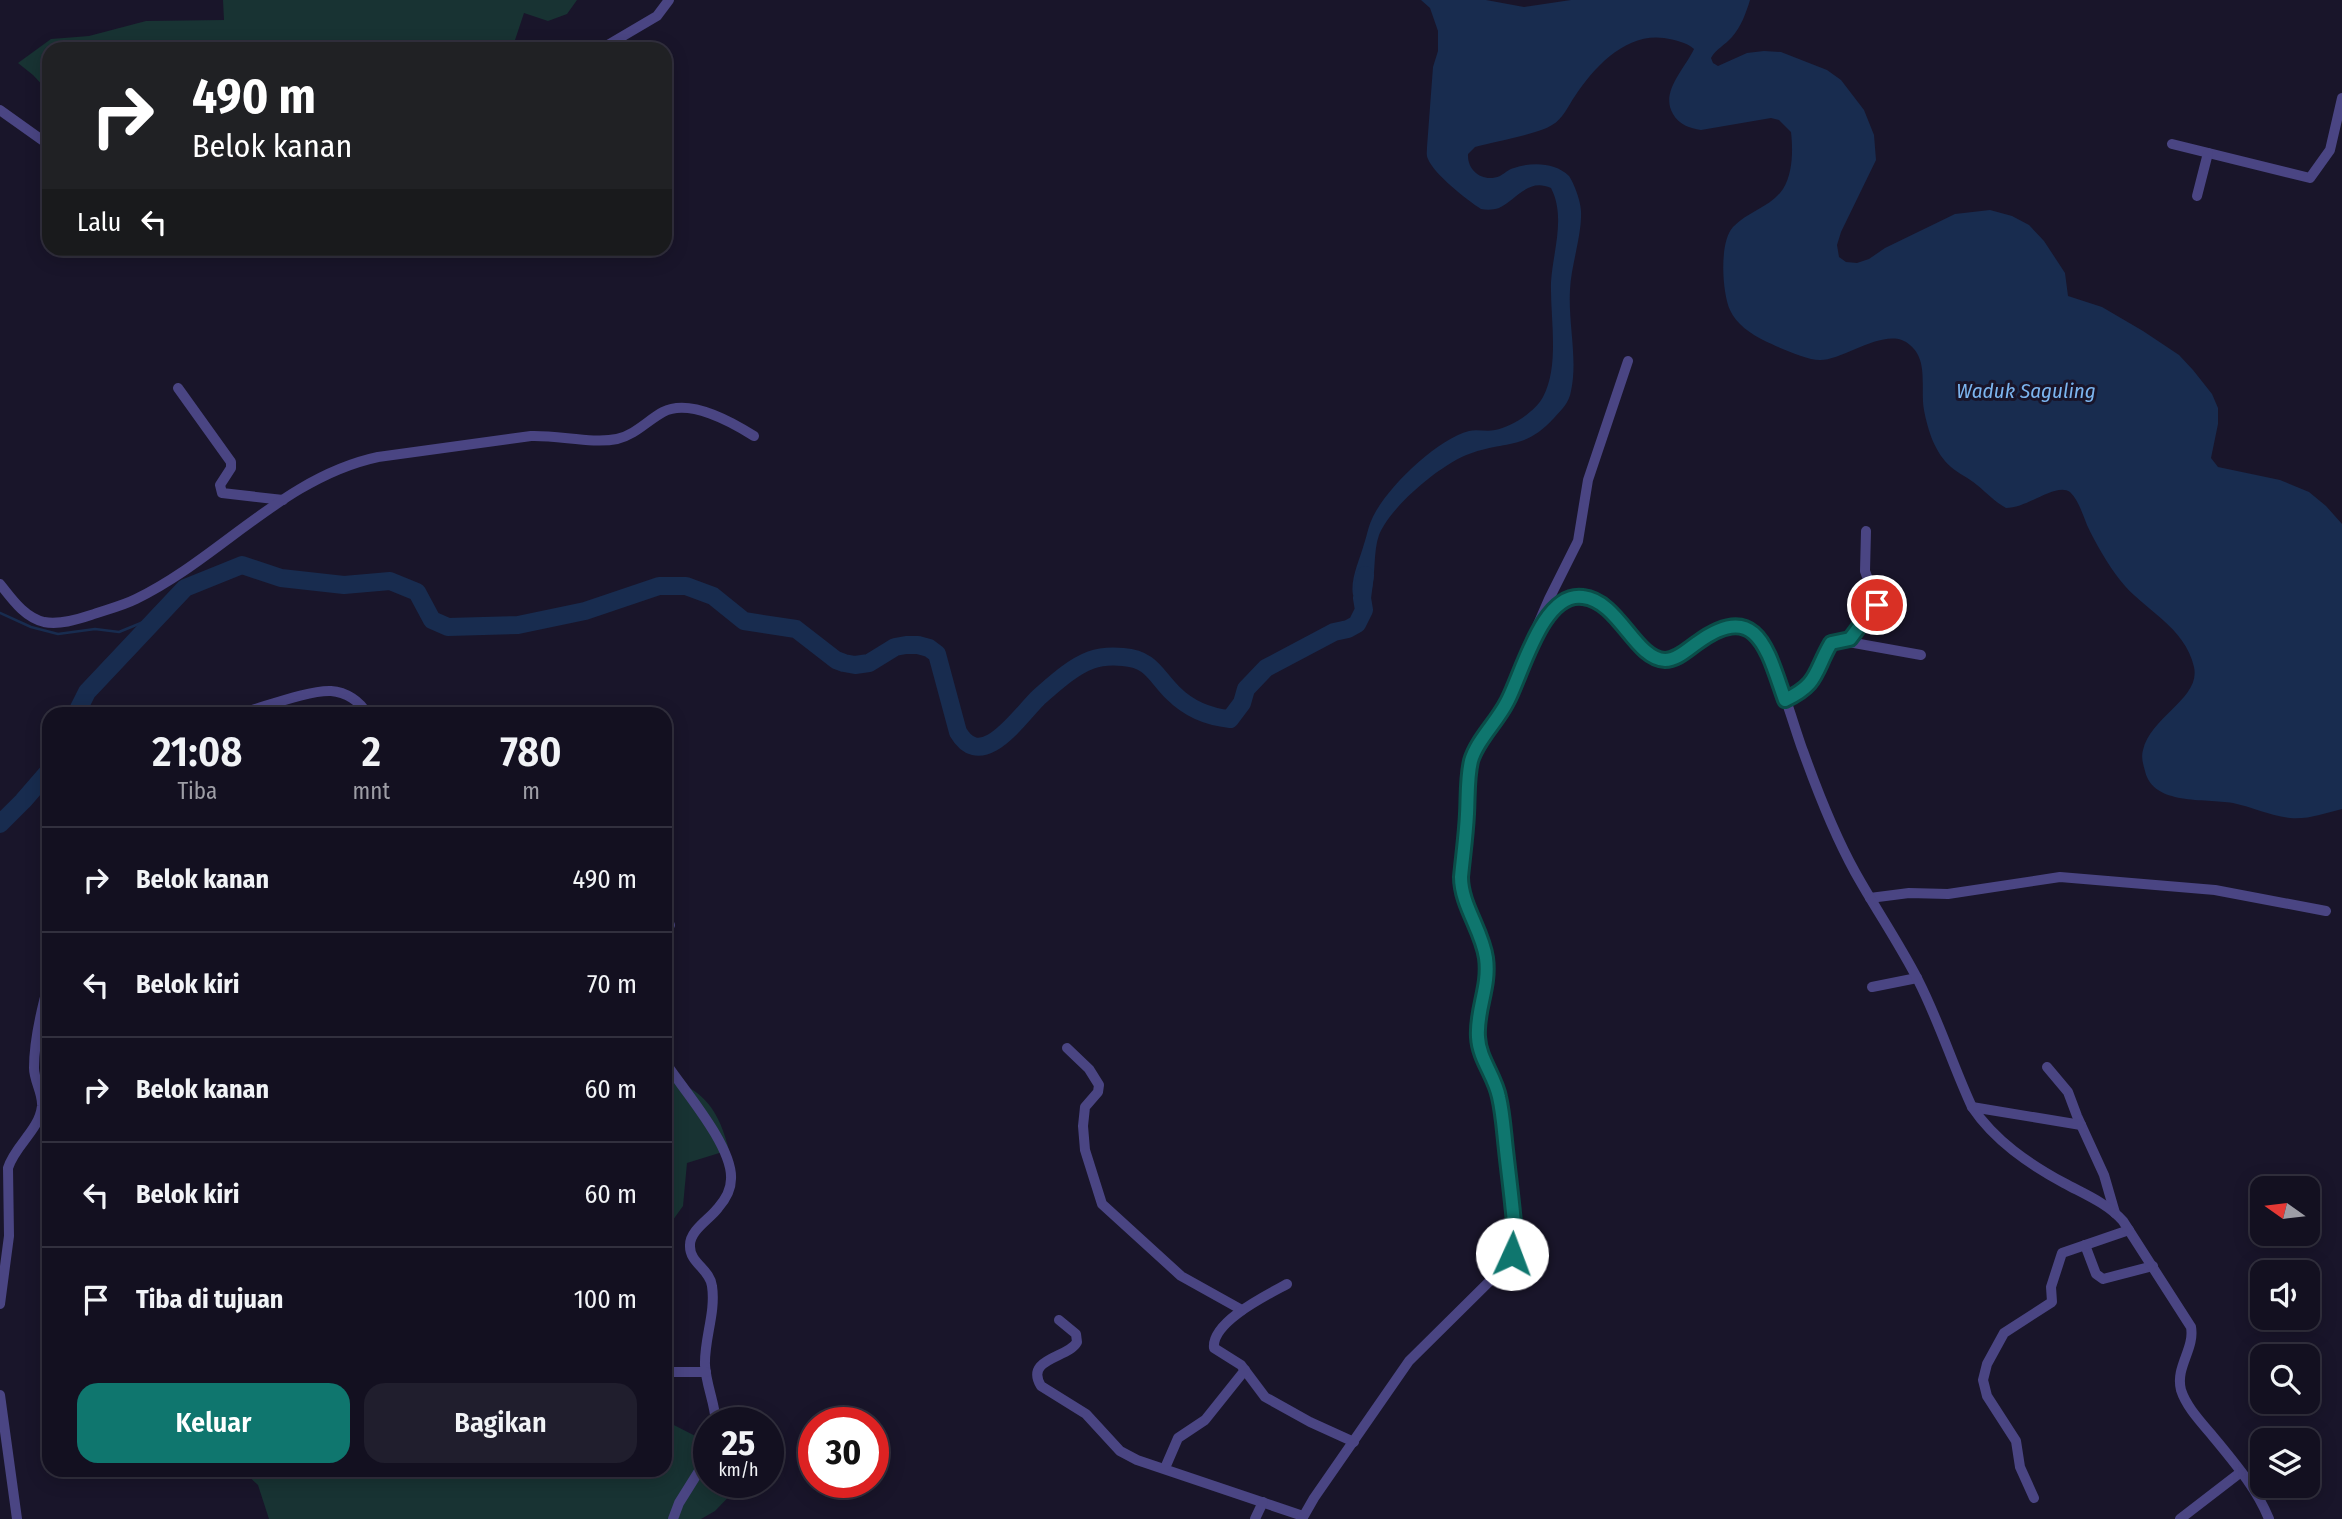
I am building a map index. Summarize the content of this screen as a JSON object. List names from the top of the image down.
{
  "water": ["Waduk Saguling"],
  "north": "left",
  "page": {
    "turn": ["490 m", "Belok kanan"],
    "then": "Lalu",
    "eta": [
      "21:08",
      "Tiba",
      "2",
      "mnt",
      "780",
      "m"
    ],
    "list": [
      {
        "name": "Belok kanan",
        "value": "490 m"
      },
      {
        "name": "Belok kiri",
        "value": "70 m"
      },
      {
        "name": "Belok kanan",
        "value": "60 m"
      },
      {
        "name": "Belok kiri",
        "value": "60 m"
      },
      {
        "name": "Tiba di tujuan",
        "value": "100 m"
      }
    ],
    "buttons": ["Keluar", "Bagikan"],
    "speed": "25 km/h",
    "limit": "30"
  }
}
